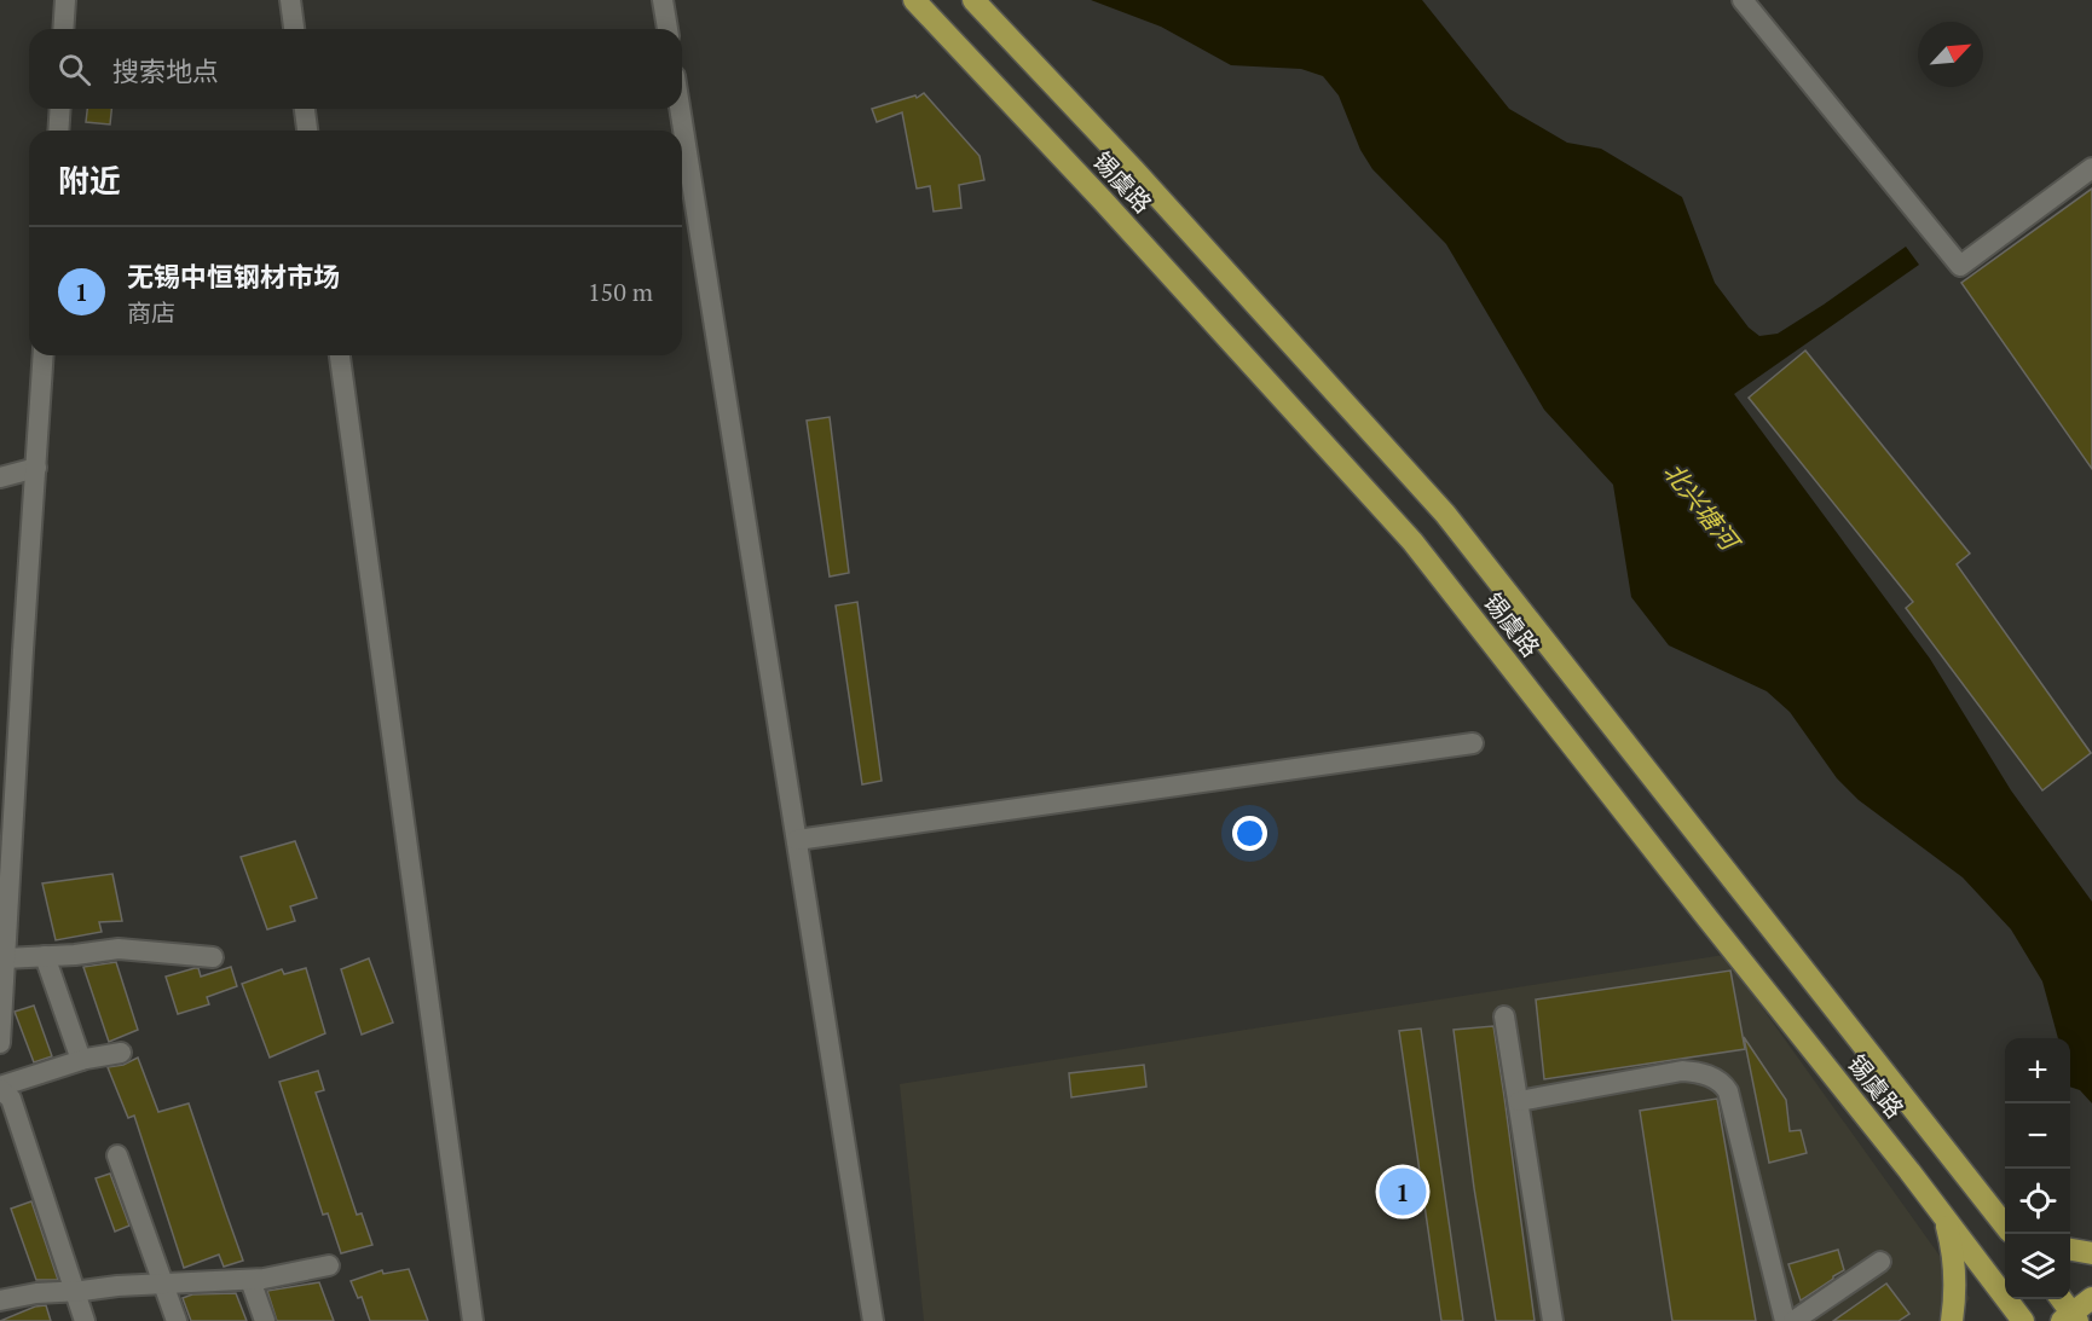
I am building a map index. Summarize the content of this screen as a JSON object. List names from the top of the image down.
{
  "streets": {
    "main road": ["锡虞路"]
  },
  "water": ["北兴塘河"],
  "north": "top right",
  "page": {
    "search": "搜索地点",
    "heading": "附近",
    "list": [
      {
        "mark": "1",
        "name": "无锡中恒钢材市场",
        "note": "商店",
        "value": "150 m"
      }
    ],
    "map_buttons": ["+", "−"],
    "pins": "1"
  }
}
